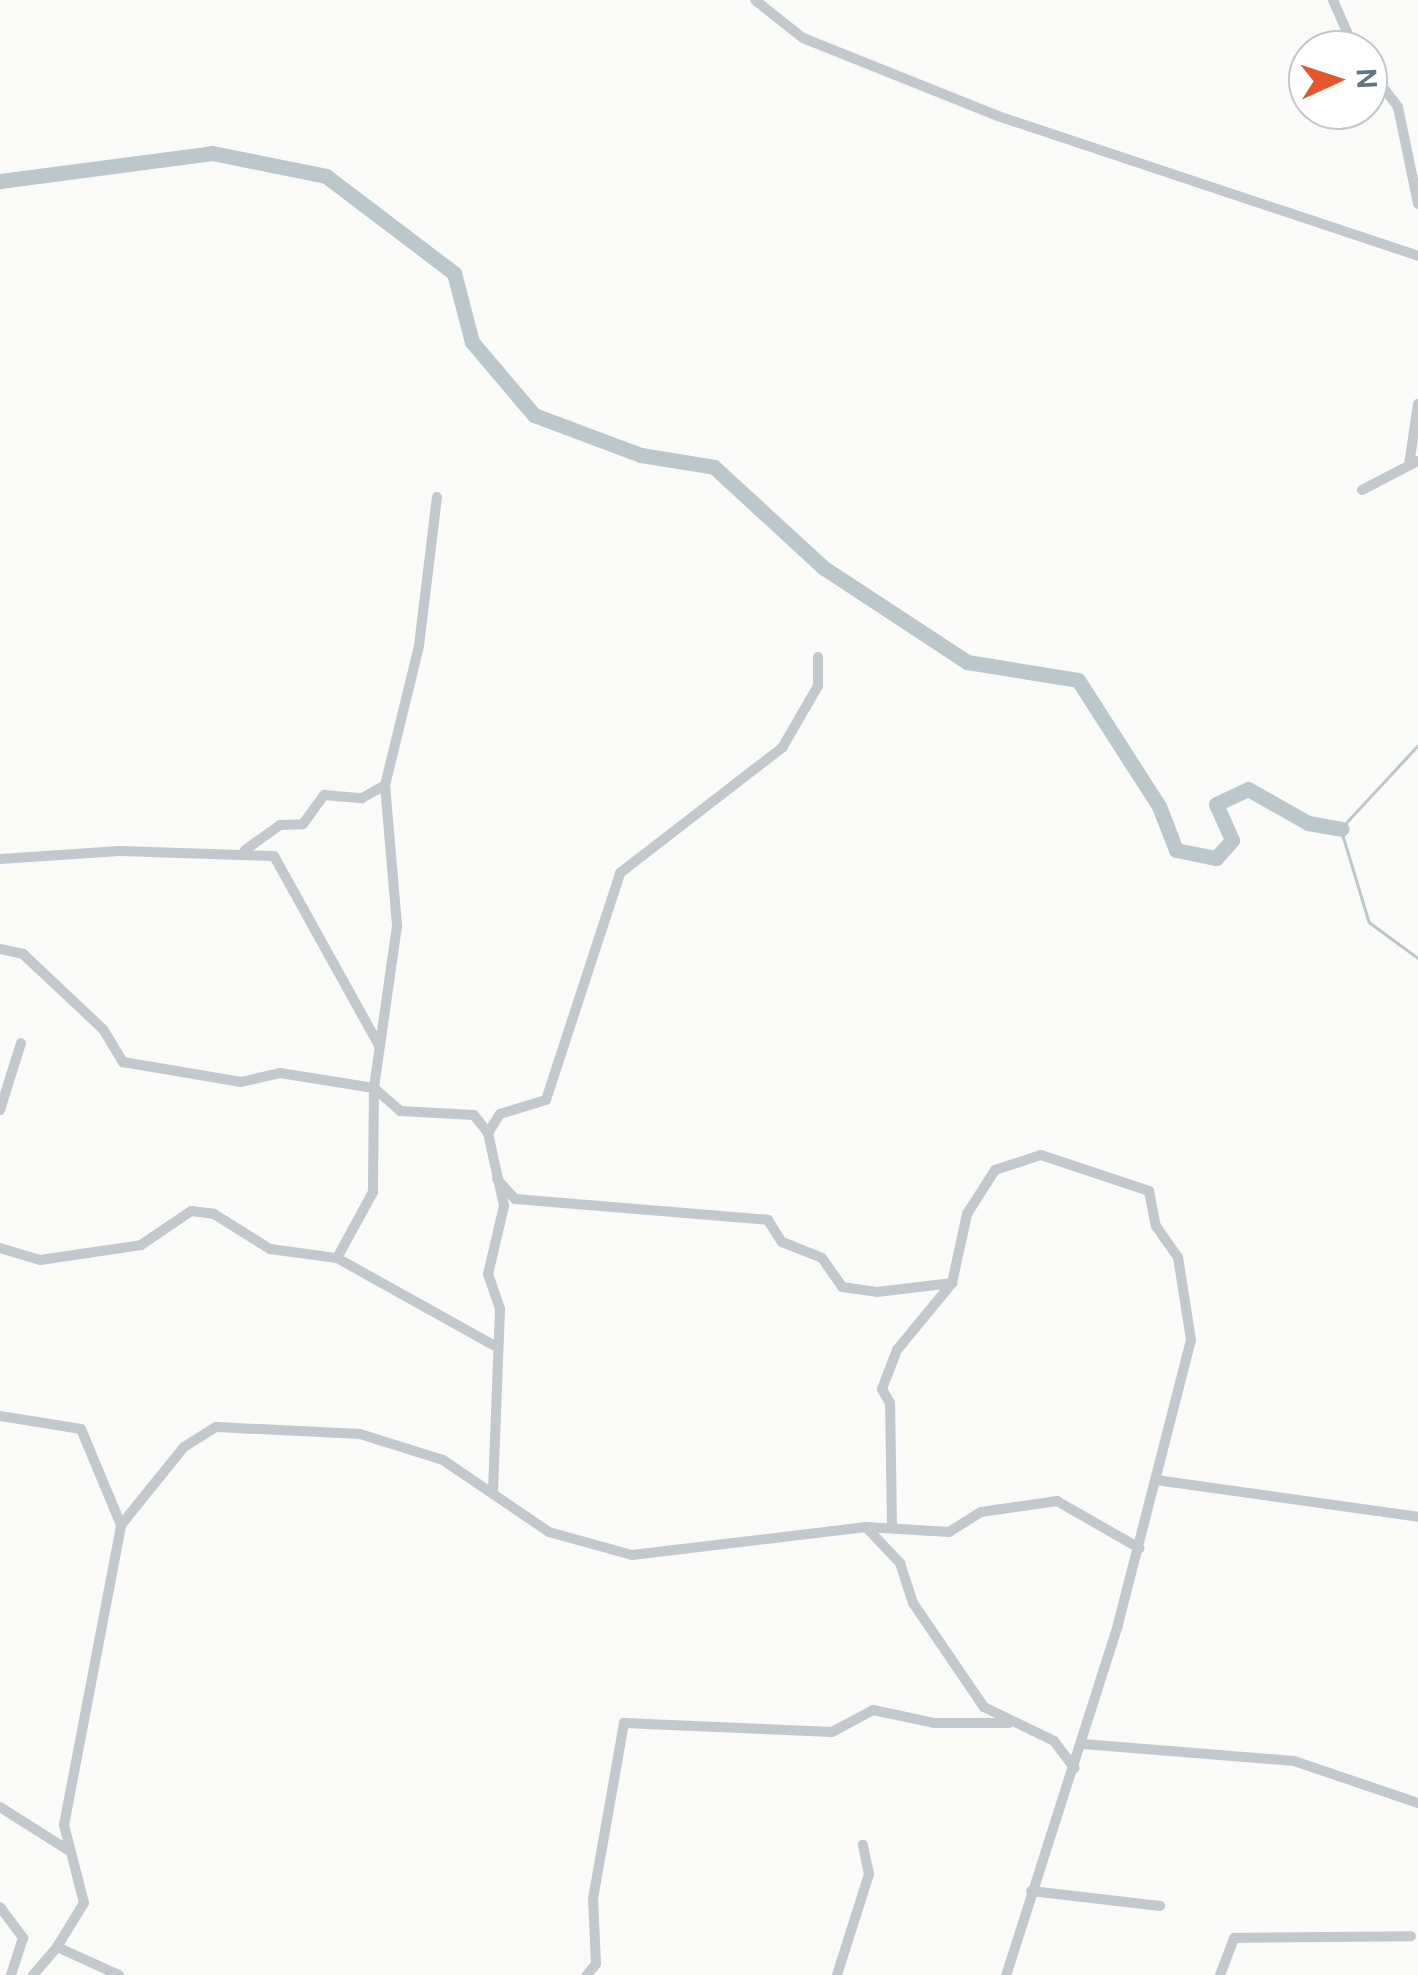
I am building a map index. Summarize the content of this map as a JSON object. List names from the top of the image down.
{
  "north": "right"
}
